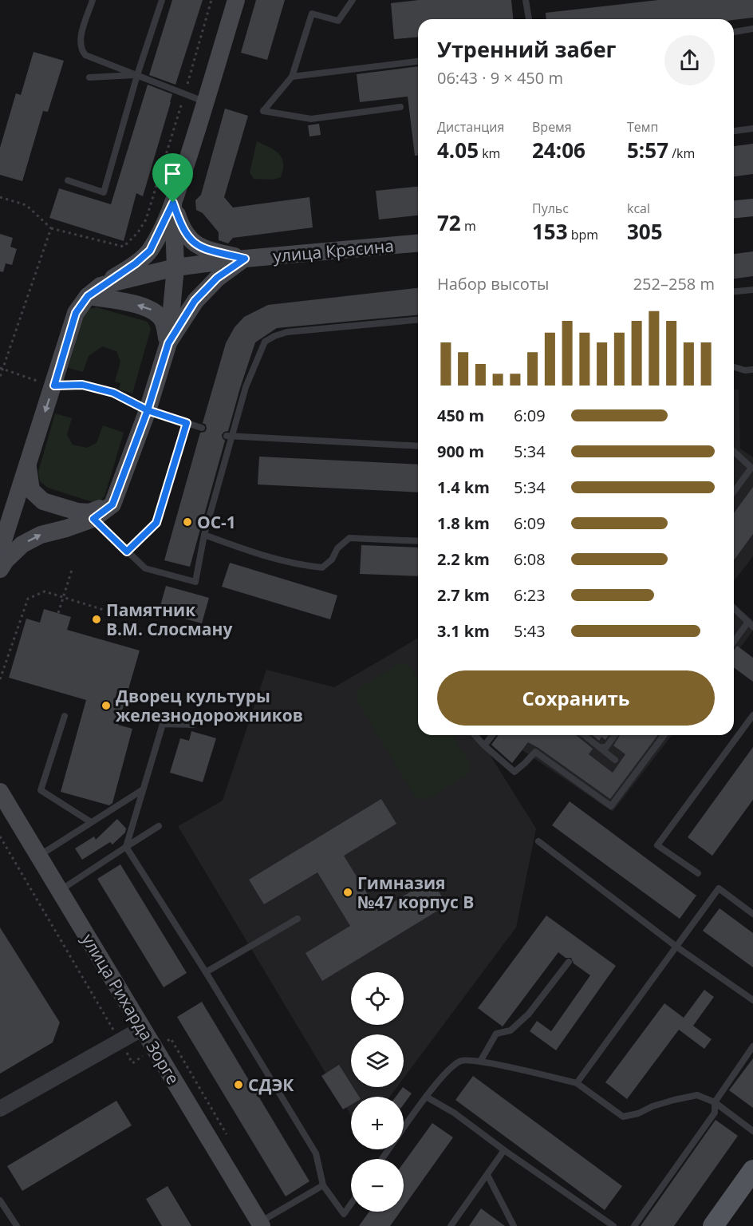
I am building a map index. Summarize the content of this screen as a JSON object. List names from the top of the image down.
{
  "streets": {
    "main road": ["улица Красина", "улица Рихарда Зорге"]
  },
  "places": [
    "ОС-1",
    "Памятник В.М. Слосману",
    "Дворец культуры железнодорожников",
    "Гимназия №47 корпус В",
    "СДЭК"
  ],
  "page": {
    "heading": ["Утренний забег", "06:43 · 9 × 450 m"],
    "stats": [
      ["Дистанция", "4.05 km"],
      ["Время", "24:06"],
      ["Темп", "5:57 /km"],
      ["72 m"],
      ["Пульс", "153 bpm"],
      ["kcal", "305"]
    ],
    "chart": ["Набор высоты", "252–258 m"],
    "list": [
      {
        "name": "450 m",
        "note": "6:09"
      },
      {
        "name": "900 m",
        "note": "5:34"
      },
      {
        "name": "1.4 km",
        "note": "5:34"
      },
      {
        "name": "1.8 km",
        "note": "6:09"
      },
      {
        "name": "2.2 km",
        "note": "6:08"
      },
      {
        "name": "2.7 km",
        "note": "6:23"
      },
      {
        "name": "3.1 km",
        "note": "5:43"
      }
    ],
    "buttons": "Сохранить",
    "map_buttons": ["+", "−"]
  }
}
